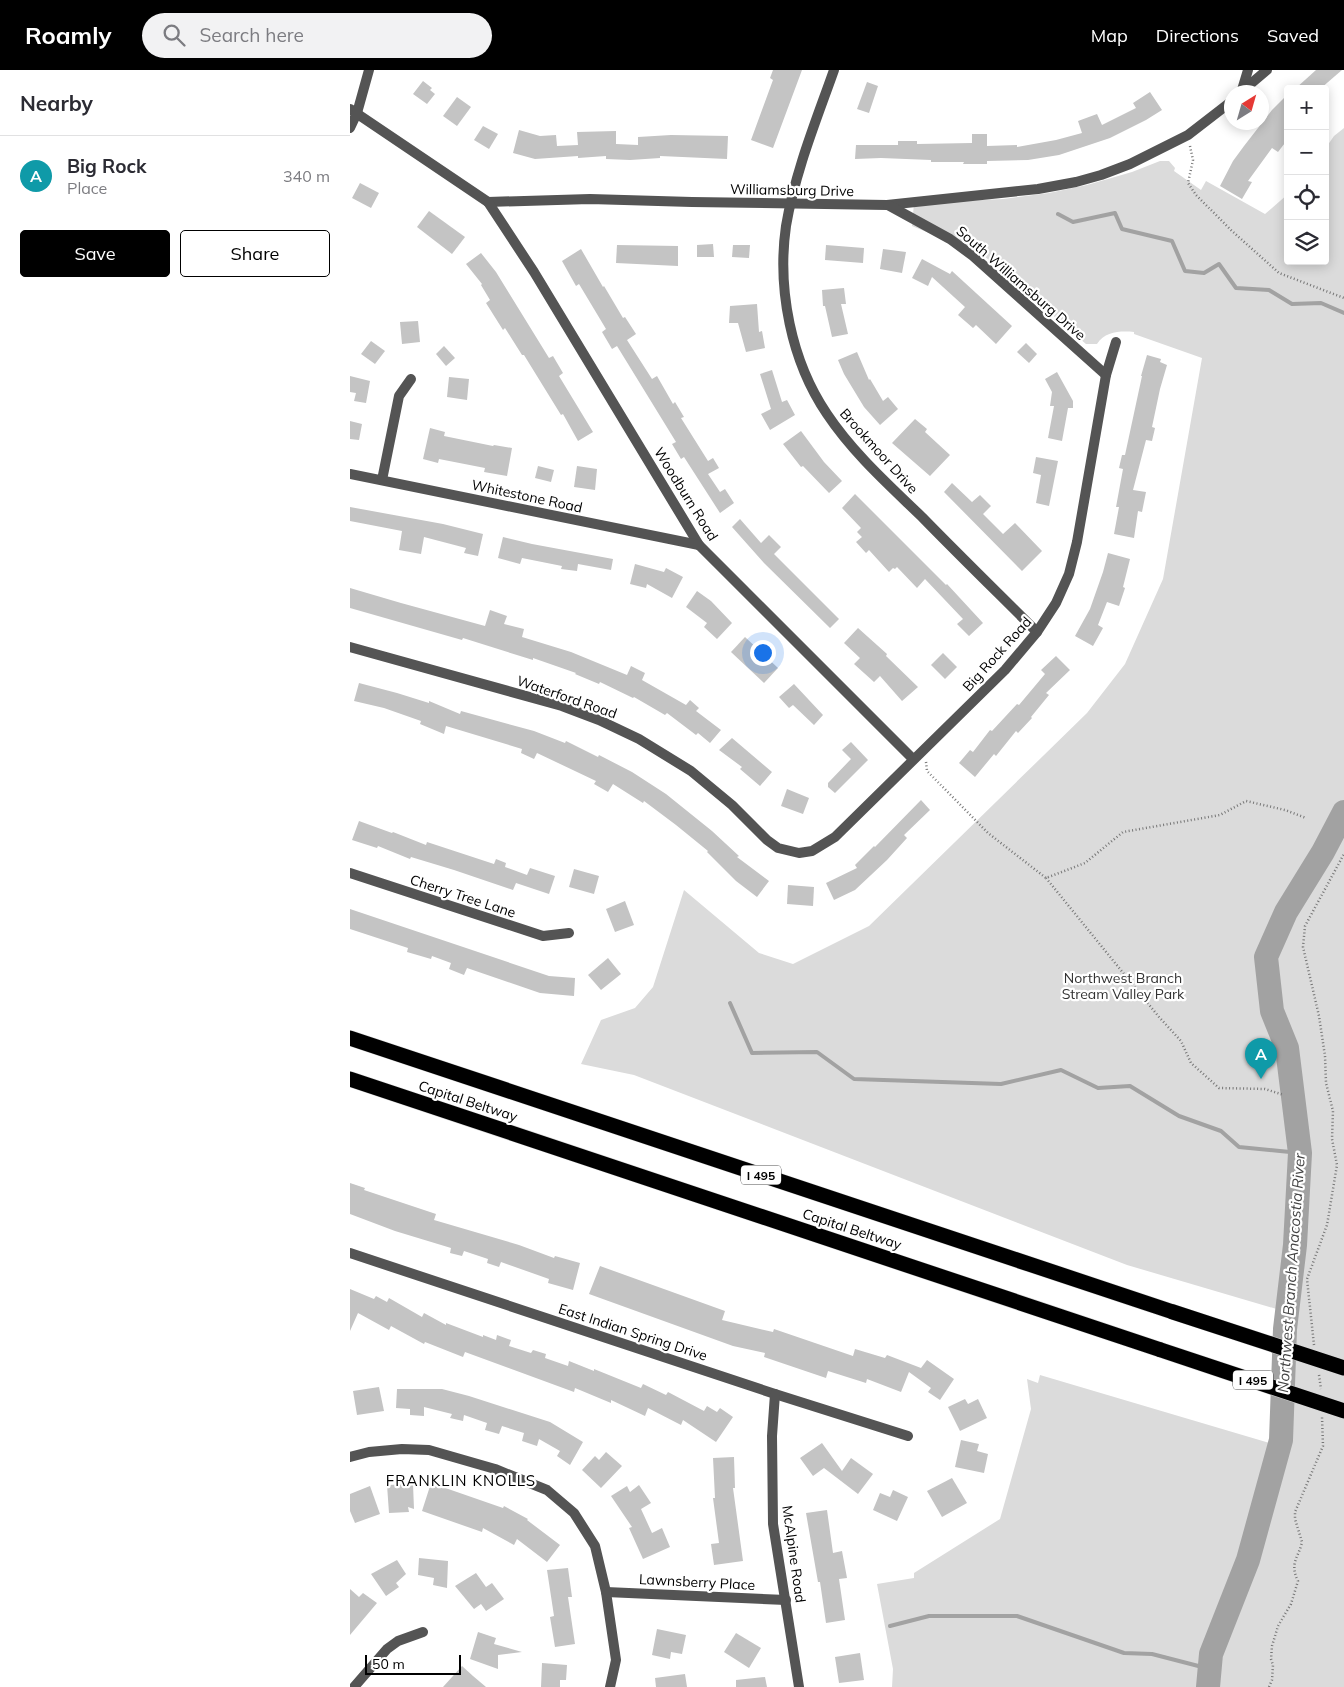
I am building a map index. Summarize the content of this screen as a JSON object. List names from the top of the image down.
{
  "streets": {
    "highway": ["Capital Beltway", "I 495"],
    "street": [
      "Williamsburg Drive",
      "South Williamsburg Drive",
      "Brookmoor Drive",
      "Woodburn Road",
      "Whitestone Road",
      "Big Rock Road",
      "Waterford Road",
      "Cherry Tree Lane",
      "East Indian Spring Drive",
      "McAlpine Road",
      "Lawnsberry Place"
    ]
  },
  "crossings": [
    ["Williamsburg Drive", "South Williamsburg Drive"],
    ["Williamsburg Drive", "Brookmoor Drive"],
    ["Williamsburg Drive", "Woodburn Road"],
    ["South Williamsburg Drive", "Big Rock Road"],
    ["Brookmoor Drive", "Big Rock Road"],
    ["Woodburn Road", "Whitestone Road"],
    ["Woodburn Road", "Big Rock Road"],
    ["Big Rock Road", "Waterford Road"],
    ["East Indian Spring Drive", "McAlpine Road"],
    ["McAlpine Road", "Lawnsberry Place"]
  ],
  "districts": ["FRANKLIN KNOLLS"],
  "water": ["Northwest Branch Anacostia River"],
  "parks": ["Northwest Branch Stream Valley Park"],
  "scale_bar": "50 m",
  "north": "top right",
  "page": {
    "header": "Roamly",
    "search": "Search here",
    "nav": ["Map", "Directions", "Saved"],
    "heading": "Nearby",
    "map_buttons": ["+", "−"],
    "list": [
      {
        "mark": "A",
        "name": "Big Rock",
        "note": "Place",
        "value": "340 m"
      }
    ],
    "buttons": ["Save", "Share"],
    "pins": "A",
    "scale": "50 m"
  }
}
